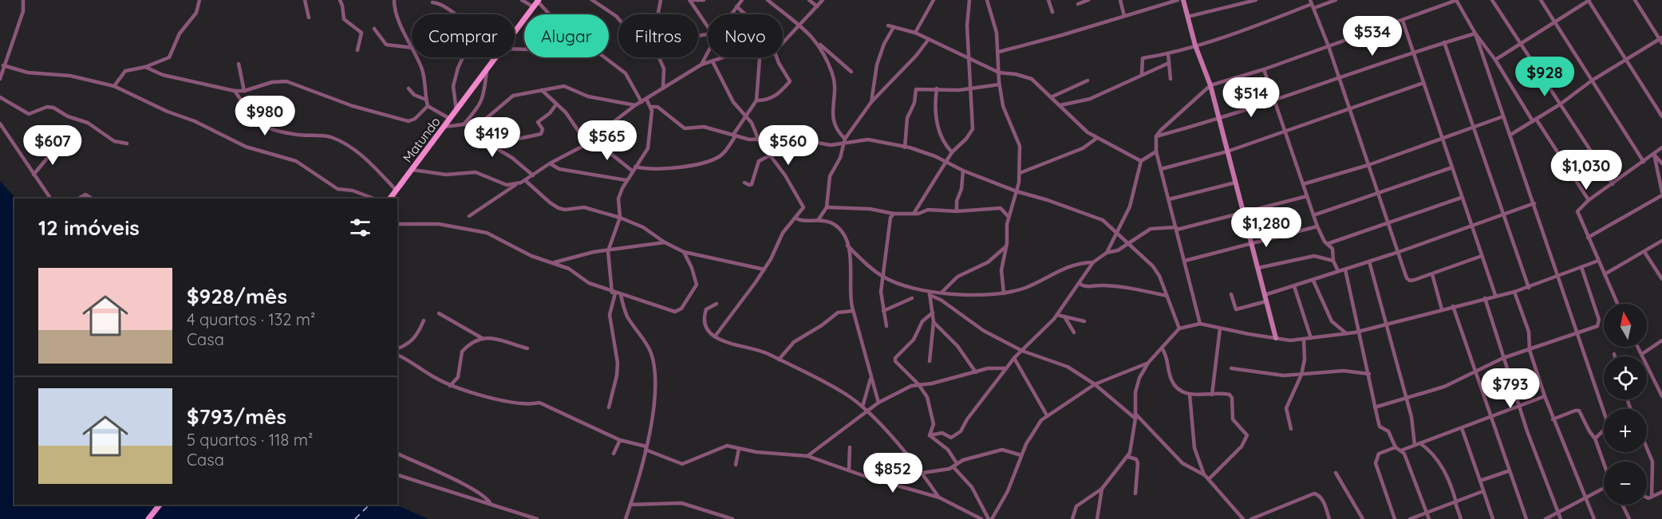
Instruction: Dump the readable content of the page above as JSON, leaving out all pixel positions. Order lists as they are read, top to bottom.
{
  "streets": {
    "main road": ["Matundo"]
  },
  "north": "top",
  "page": {
    "chip": [
      "Comprar",
      "Alugar",
      "Filtros",
      "Novo"
    ],
    "price": [
      "$534",
      "$928",
      "$514",
      "$980",
      "$419",
      "$565",
      "$607",
      "$560",
      "$1,030",
      "$1,280",
      "$793",
      "$852"
    ],
    "heading": "12 imóveis",
    "list": [
      {
        "name": "$928/mês",
        "note": "4 quartos · 132 m² · Casa"
      },
      {
        "name": "$793/mês",
        "note": "5 quartos · 118 m² · Casa"
      }
    ],
    "map_buttons": ["+", "−"]
  }
}
